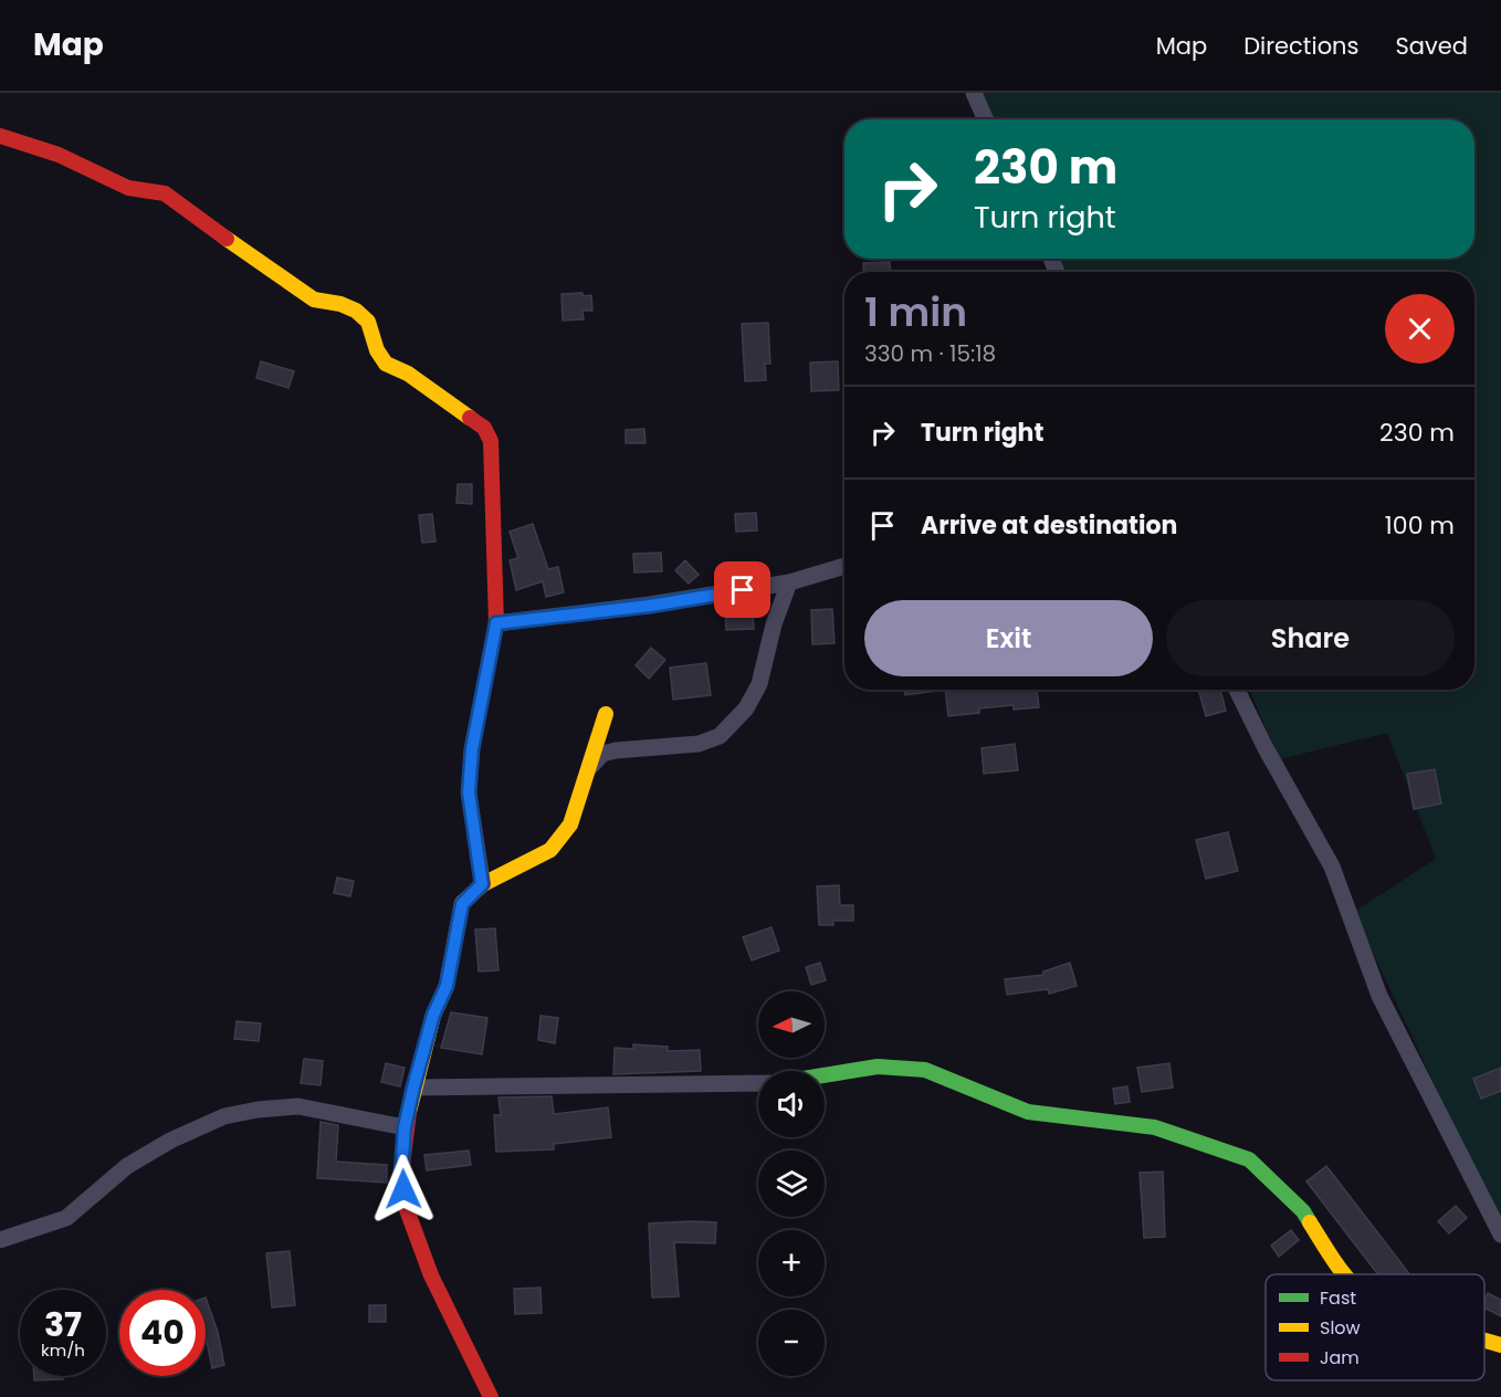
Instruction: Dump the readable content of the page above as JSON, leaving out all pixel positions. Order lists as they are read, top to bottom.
{
  "legend": ["Fast", "Slow", "Jam"],
  "north": "left",
  "page": {
    "header": "Map",
    "nav": ["Map", "Directions", "Saved"],
    "turn": ["230 m", "Turn right"],
    "heading": ["1 min", "330 m · 15:18"],
    "list": [
      {
        "name": "Turn right",
        "value": "230 m"
      },
      {
        "name": "Arrive at destination",
        "value": "100 m"
      }
    ],
    "buttons": ["Exit", "Share"],
    "map_buttons": ["+", "−"],
    "speed": "37 km/h",
    "limit": "40"
  }
}
